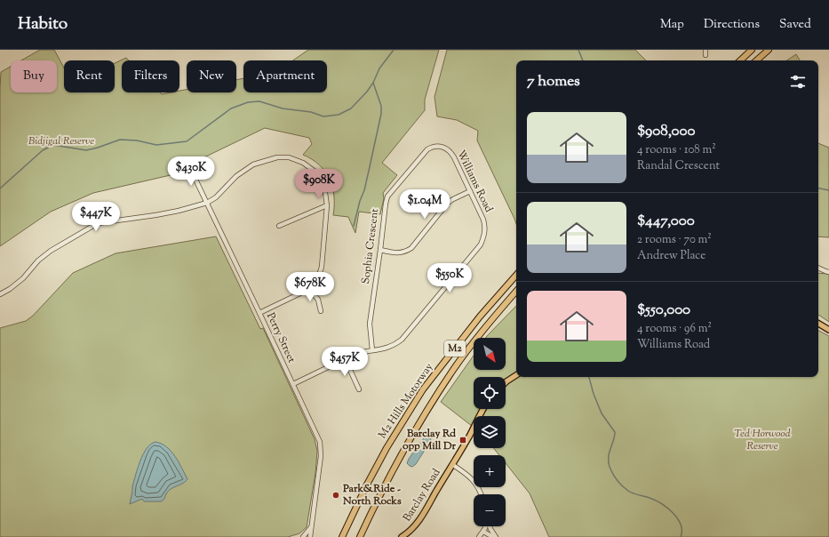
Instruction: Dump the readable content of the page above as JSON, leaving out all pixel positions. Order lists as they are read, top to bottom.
{
  "streets": {
    "highway": ["M2", "M2 Hills Motorway"],
    "main road": ["Barclay Road"],
    "street": ["Williams Road", "Sophia Crescent", "Perry Street"]
  },
  "crossings": [
    ["Williams Road", "Sophia Crescent"],
    ["Williams Road", "Perry Street"]
  ],
  "parks": ["Bidjigal Reserve", "Ted Horwood Reserve"],
  "places": {
    "transit": ["Barclay Rd opp Mill Dr"],
    "other": ["Park&Ride - North Rocks"]
  },
  "north": "bottom right",
  "page": {
    "header": "Habito",
    "nav": ["Map", "Directions", "Saved"],
    "chip": [
      "Buy",
      "Rent",
      "Filters",
      "New",
      "Apartment"
    ],
    "heading": "7 homes",
    "list": [
      {
        "name": "$908,000",
        "note": "4 rooms · 108 m² · Randal Crescent"
      },
      {
        "name": "$447,000",
        "note": "2 rooms · 70 m² · Andrew Place"
      },
      {
        "name": "$550,000",
        "note": "4 rooms · 96 m² · Williams Road"
      }
    ],
    "price": [
      "$430K",
      "$908K",
      "$1.04M",
      "$447K",
      "$550K",
      "$678K",
      "$457K"
    ],
    "map_buttons": ["+", "−"]
  }
}
